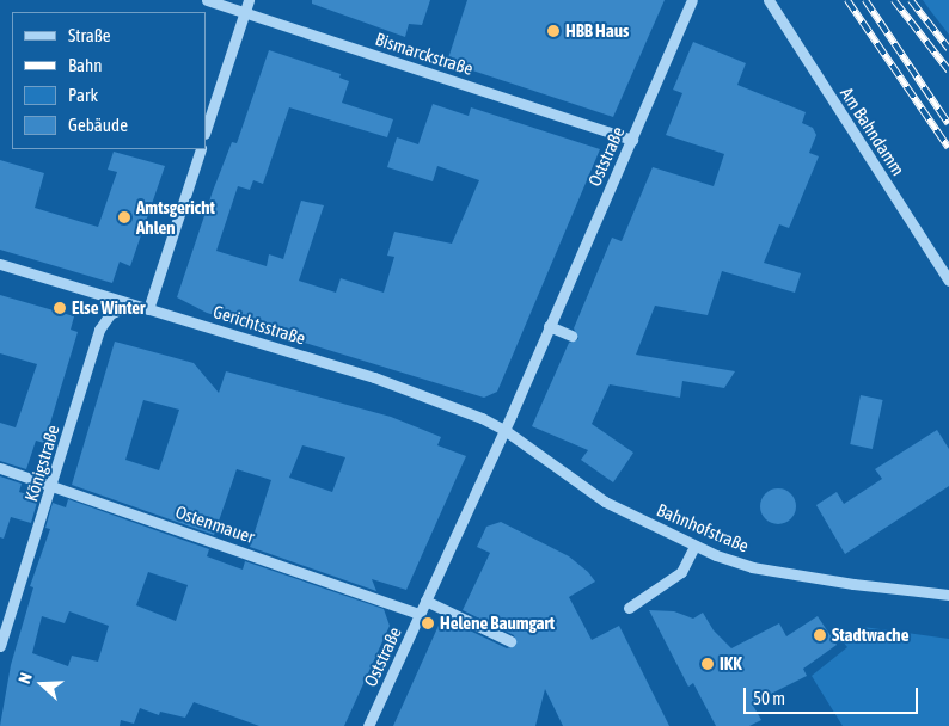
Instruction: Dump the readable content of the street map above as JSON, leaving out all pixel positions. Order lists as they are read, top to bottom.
{
  "streets": {
    "street": [
      "Bismarckstraße",
      "Am Bahndamm",
      "Oststraße",
      "Gerichtsstraße",
      "Königstraße",
      "Ostenmauer",
      "Bahnhofstraße"
    ]
  },
  "crossings": [
    ["Bismarckstraße", "Oststraße"],
    ["Oststraße", "Gerichtsstraße"],
    ["Oststraße", "Ostenmauer"],
    ["Oststraße", "Bahnhofstraße"],
    ["Gerichtsstraße", "Königstraße"],
    ["Gerichtsstraße", "Bahnhofstraße"],
    ["Königstraße", "Ostenmauer"]
  ],
  "places": [
    "HBB Haus",
    "Amtsgericht Ahlen",
    "Else Winter",
    "Helene Baumgart",
    "Stadtwache",
    "IKK"
  ],
  "legend": [
    "Straße",
    "Bahn",
    "Park",
    "Gebäude"
  ],
  "scale_bar": "50 m",
  "north": "left"
}
